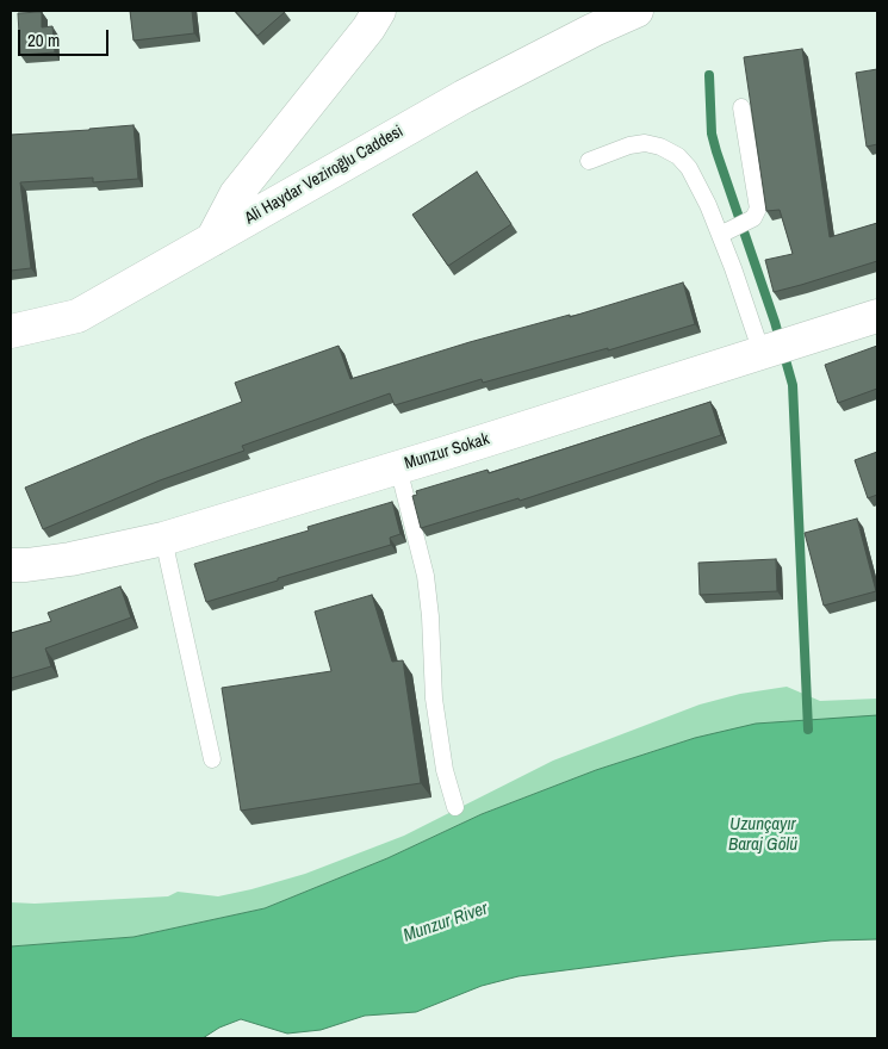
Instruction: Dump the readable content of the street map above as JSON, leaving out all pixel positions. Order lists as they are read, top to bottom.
{
  "streets": {
    "street": ["Ali Haydar Veziroğlu Caddesi", "Munzur Sokak"]
  },
  "water": ["Uzunçayır Baraj Gölü", "Munzur River"],
  "scale_bar": "20 m"
}
